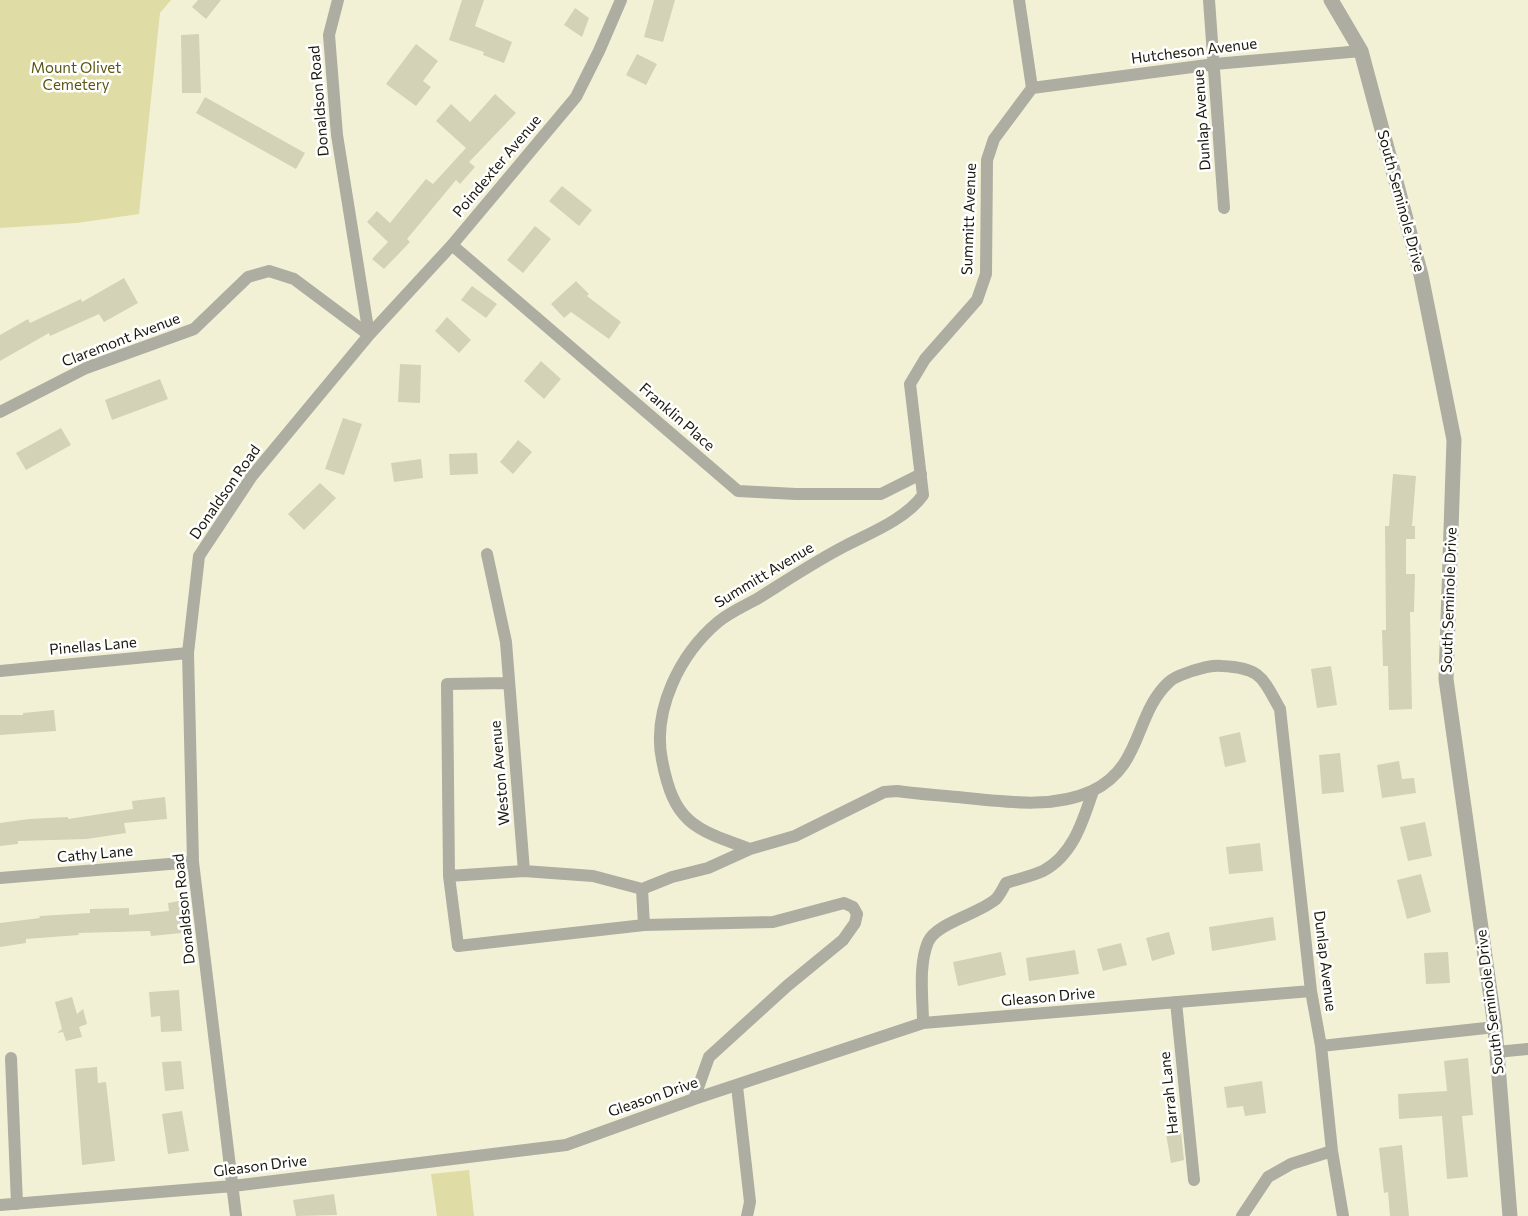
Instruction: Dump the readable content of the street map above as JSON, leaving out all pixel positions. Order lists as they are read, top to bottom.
{
  "streets": {
    "street": [
      "Hutcheson Avenue",
      "Donaldson Road",
      "Dunlap Avenue",
      "Poindexter Avenue",
      "South Seminole Drive",
      "Summitt Avenue",
      "Claremont Avenue",
      "Franklin Place",
      "Pinellas Lane",
      "Weston Avenue",
      "Cathy Lane",
      "Gleason Drive",
      "Harrah Lane"
    ]
  },
  "crossings": [
    ["Hutcheson Avenue", "Dunlap Avenue"],
    ["Hutcheson Avenue", "South Seminole Drive"],
    ["Hutcheson Avenue", "Summitt Avenue"],
    ["Donaldson Road", "Poindexter Avenue"],
    ["Donaldson Road", "Claremont Avenue"],
    ["Donaldson Road", "Pinellas Lane"],
    ["Donaldson Road", "Cathy Lane"],
    ["Donaldson Road", "Gleason Drive"],
    ["Dunlap Avenue", "Gleason Drive"],
    ["Poindexter Avenue", "Claremont Avenue"],
    ["Poindexter Avenue", "Franklin Place"],
    ["Summitt Avenue", "Franklin Place"],
    ["Gleason Drive", "Harrah Lane"]
  ],
  "parks": ["Mount Olivet Cemetery"]
}
